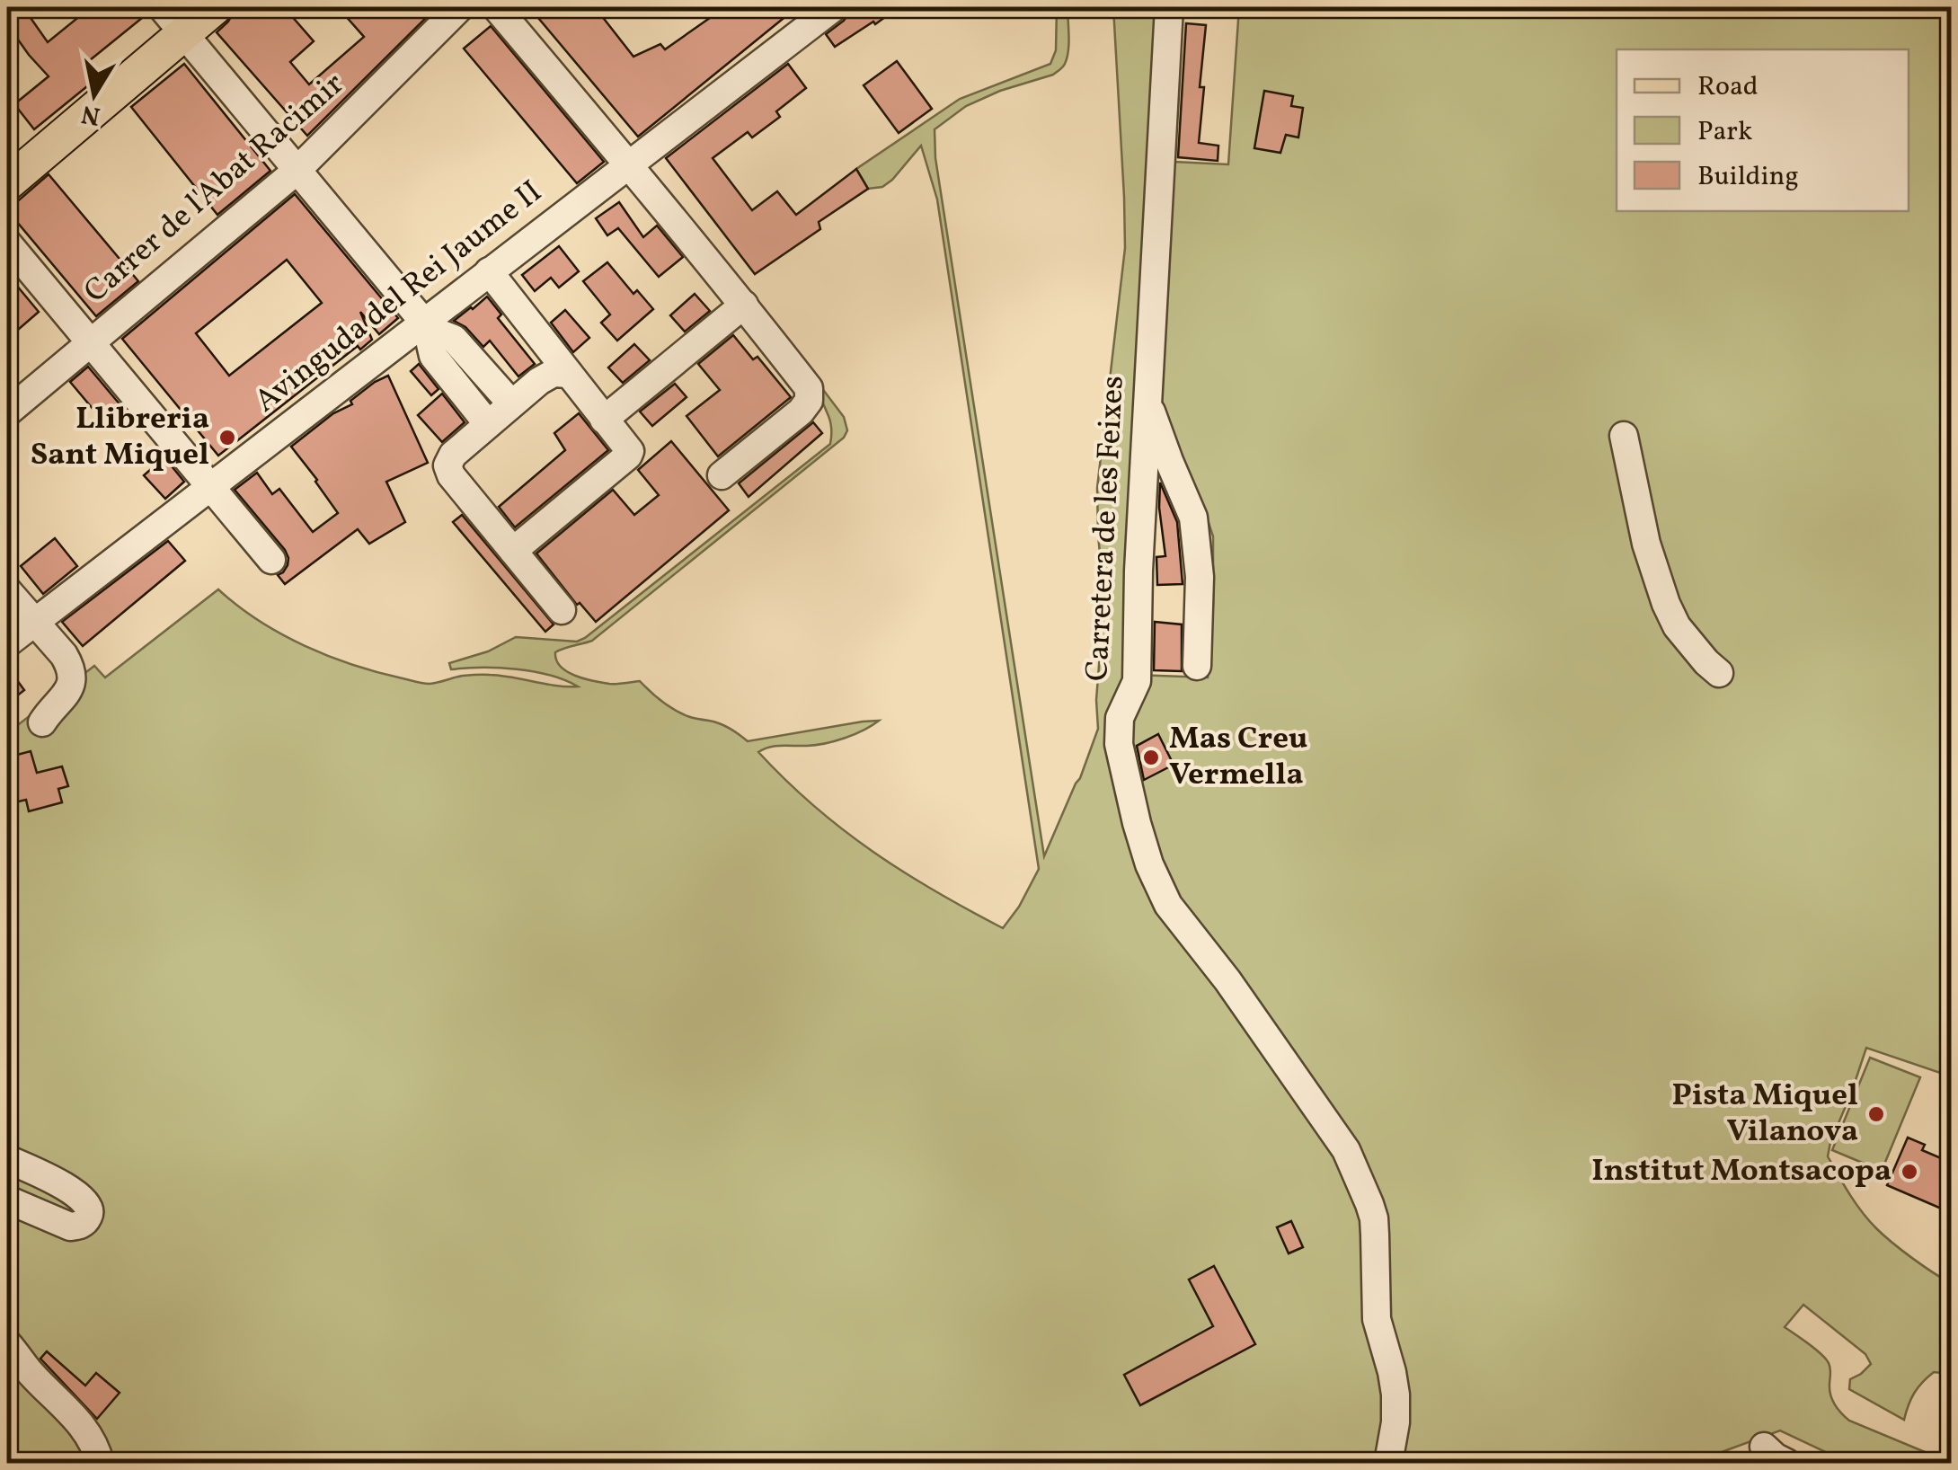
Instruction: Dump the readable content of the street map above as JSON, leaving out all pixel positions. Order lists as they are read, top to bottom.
{
  "streets": {
    "street": ["Carrer de l'Abat Racimir", "Avinguda del Rei Jaume II", "Carretera de les Feixes"]
  },
  "places": [
    "Llibreria Sant Miquel",
    "Mas Creu Vermella",
    "Pista Miquel Vilanova",
    "Institut Montsacopa"
  ],
  "legend": ["Road", "Park", "Building"],
  "north": "bottom"
}
